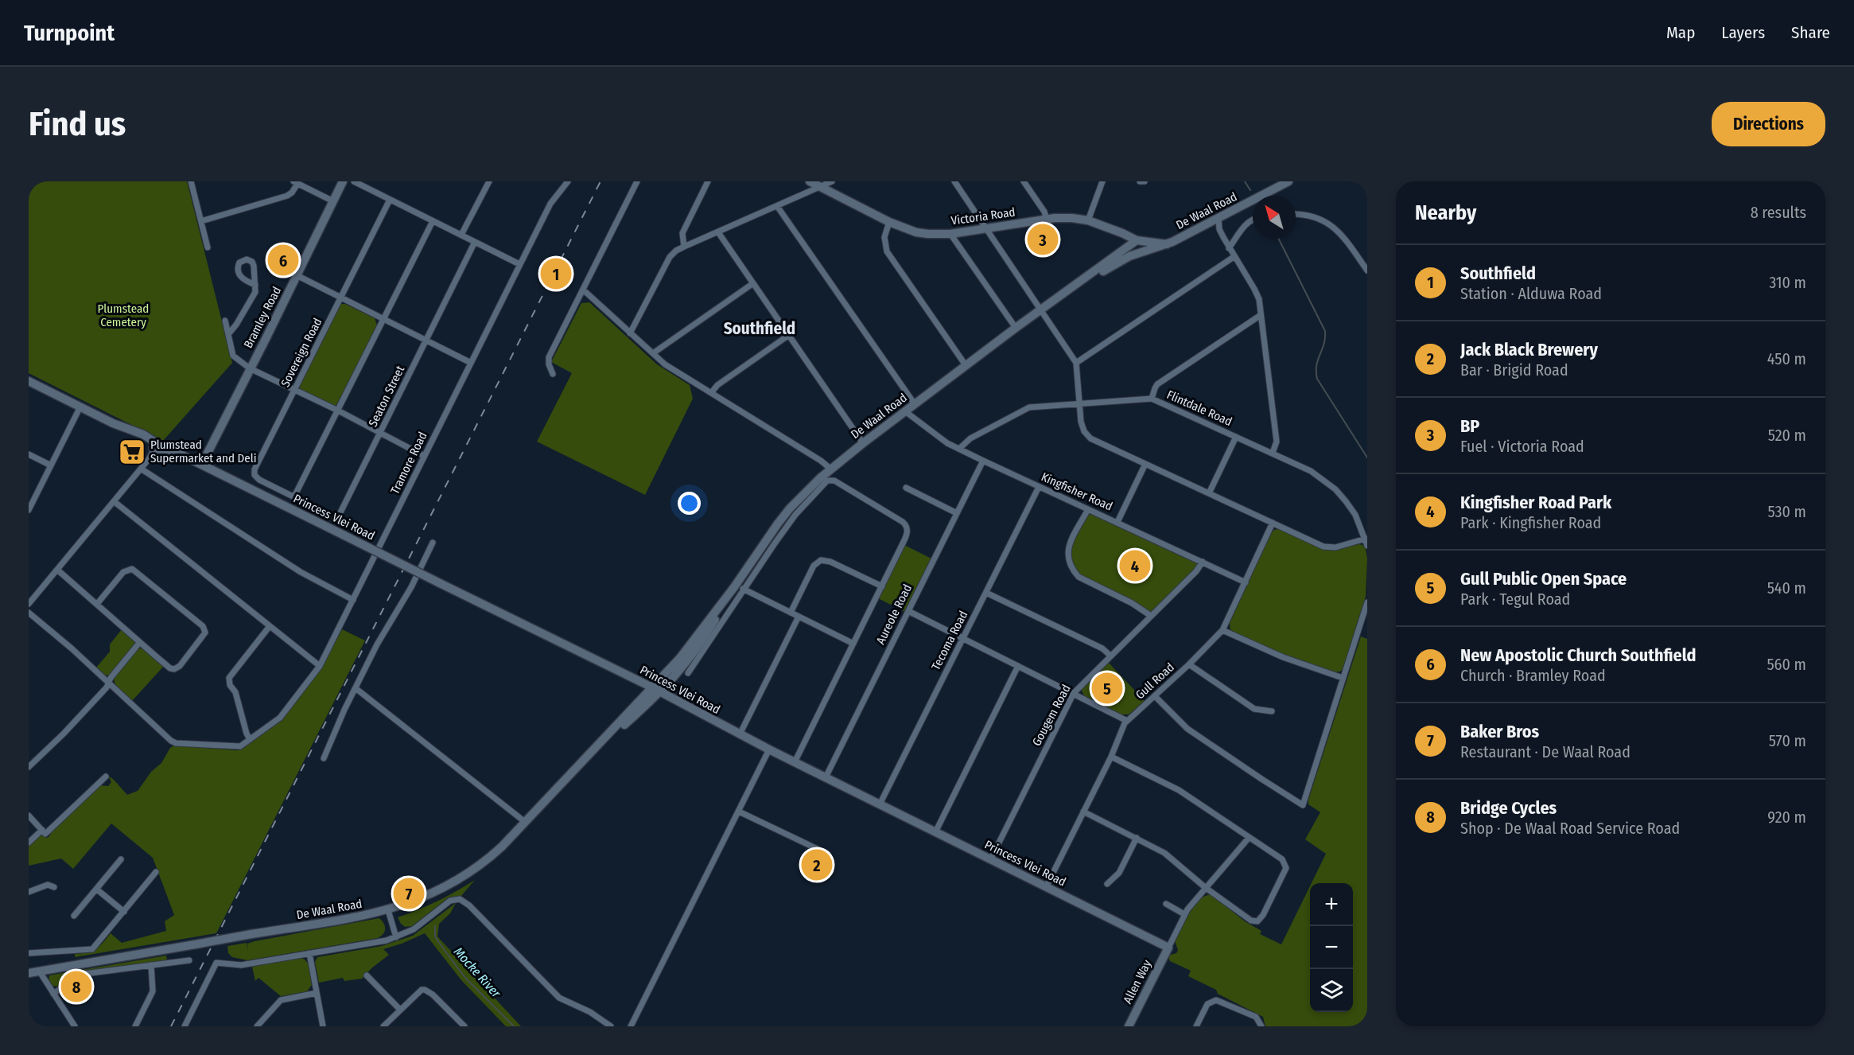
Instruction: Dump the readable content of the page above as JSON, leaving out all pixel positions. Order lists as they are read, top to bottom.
{
  "streets": {
    "street": [
      "De Waal Road",
      "Victoria Road",
      "Bramley Road",
      "Sovereign Road",
      "Seaton Street",
      "Flintdale Road",
      "Tramore Road",
      "Kingfisher Road",
      "Princess Vlei Road",
      "Aureole Road",
      "Tecoma Road",
      "Gull Road",
      "Gougem Road",
      "Allen Way"
    ]
  },
  "crossings": [
    ["De Waal Road", "Victoria Road"],
    ["De Waal Road", "Kingfisher Road"],
    ["De Waal Road", "Princess Vlei Road"],
    ["Bramley Road", "Princess Vlei Road"],
    ["Sovereign Road", "Seaton Street"],
    ["Flintdale Road", "Kingfisher Road"],
    ["Kingfisher Road", "Aureole Road"],
    ["Kingfisher Road", "Tecoma Road"],
    ["Kingfisher Road", "Gull Road"],
    ["Kingfisher Road", "Gougem Road"],
    ["Princess Vlei Road", "Aureole Road"],
    ["Princess Vlei Road", "Tecoma Road"],
    ["Princess Vlei Road", "Gull Road"],
    ["Princess Vlei Road", "Gougem Road"],
    ["Princess Vlei Road", "Allen Way"]
  ],
  "districts": ["Southfield"],
  "water": ["Mocke River"],
  "parks": ["Plumstead Cemetery"],
  "places": {
    "supermarket": ["Plumstead Supermarket and Deli"]
  },
  "north": "top left",
  "page": {
    "header": "Turnpoint",
    "nav": ["Map", "Layers", "Share"],
    "buttons": "Directions",
    "title": "Find us",
    "heading": ["Nearby", "8 results"],
    "pins": [
      "3",
      "6",
      "1",
      "4",
      "5",
      "2",
      "7",
      "8"
    ],
    "list": [
      {
        "mark": "1",
        "name": "Southfield",
        "note": "Station · Alduwa Road",
        "value": "310 m"
      },
      {
        "mark": "2",
        "name": "Jack Black Brewery",
        "note": "Bar · Brigid Road",
        "value": "450 m"
      },
      {
        "mark": "3",
        "name": "BP",
        "note": "Fuel · Victoria Road",
        "value": "520 m"
      },
      {
        "mark": "4",
        "name": "Kingfisher Road Park",
        "note": "Park · Kingfisher Road",
        "value": "530 m"
      },
      {
        "mark": "5",
        "name": "Gull Public Open Space",
        "note": "Park · Tegul Road",
        "value": "540 m"
      },
      {
        "mark": "6",
        "name": "New Apostolic Church Southfield",
        "note": "Church · Bramley Road",
        "value": "560 m"
      },
      {
        "mark": "7",
        "name": "Baker Bros",
        "note": "Restaurant · De Waal Road",
        "value": "570 m"
      },
      {
        "mark": "8",
        "name": "Bridge Cycles",
        "note": "Shop · De Waal Road Service Road",
        "value": "920 m"
      }
    ],
    "map_buttons": ["+", "−"]
  }
}
